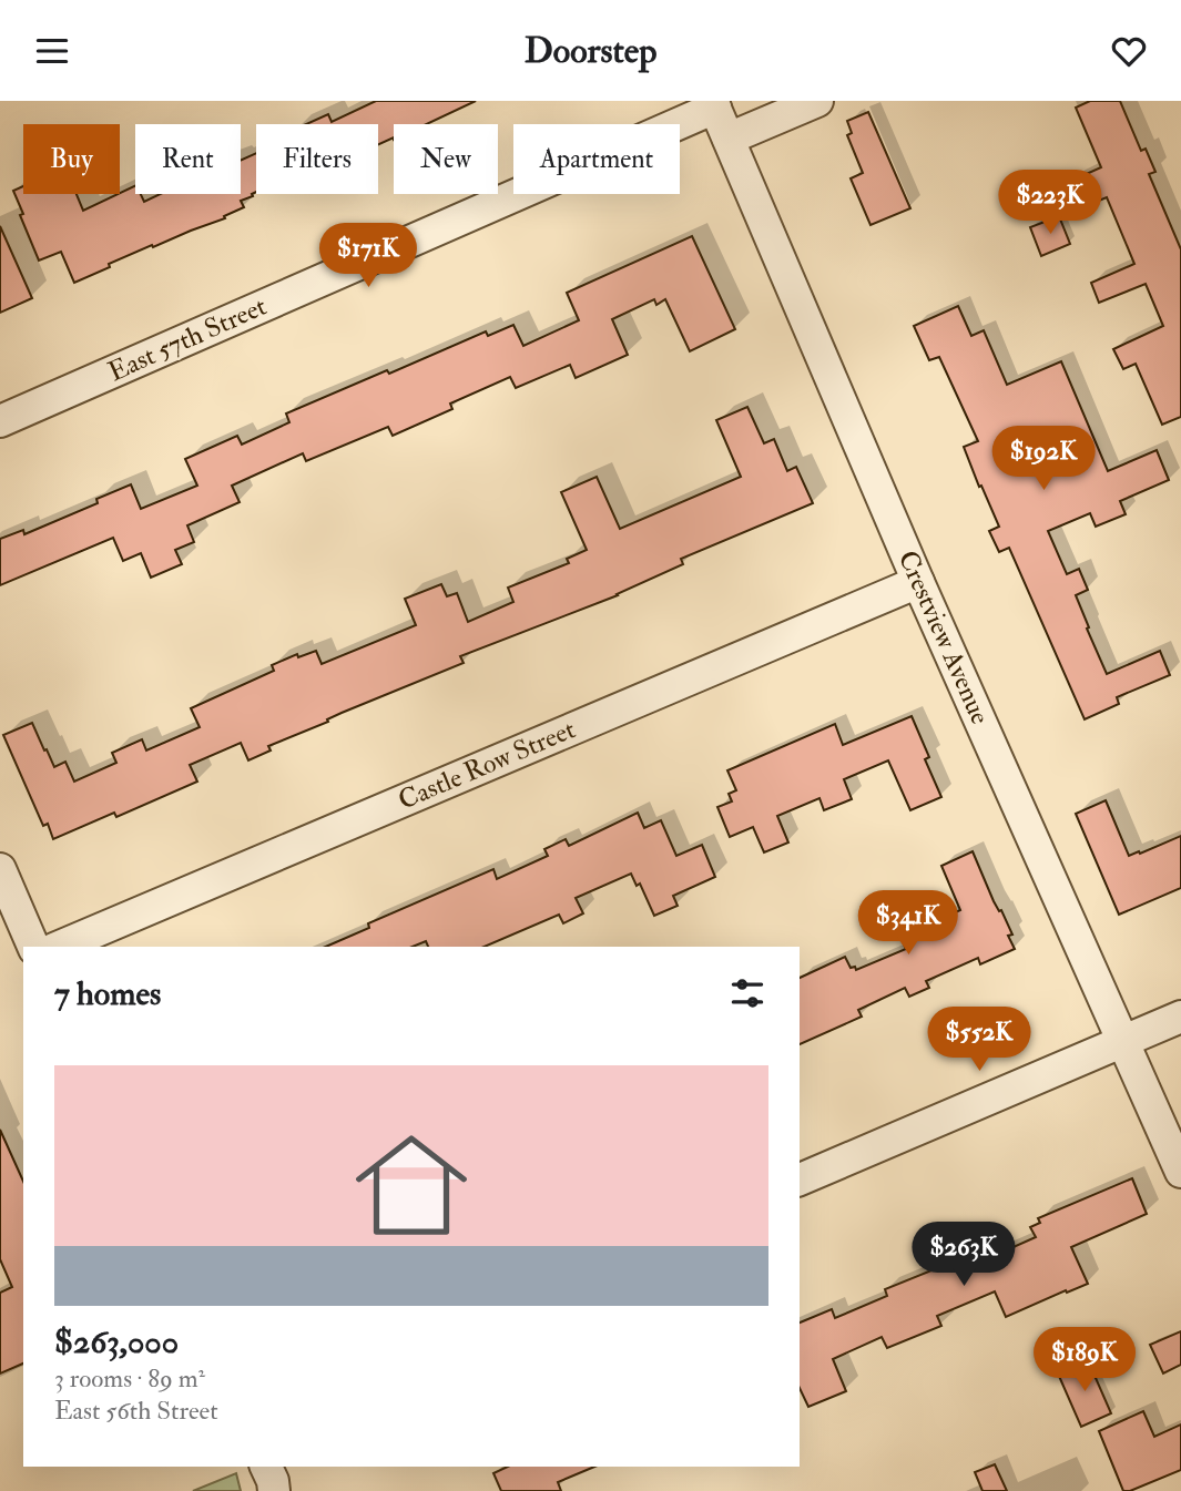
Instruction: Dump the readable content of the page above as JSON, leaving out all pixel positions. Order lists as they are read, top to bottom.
{
  "streets": {
    "street": ["East 57th Street", "Crestview Avenue", "Castle Row Street"]
  },
  "crossings": [
    ["East 57th Street", "Crestview Avenue"],
    ["Crestview Avenue", "Castle Row Street"]
  ],
  "page": {
    "header": "Doorstep",
    "chip": [
      "Buy",
      "Rent",
      "Filters",
      "New",
      "Apartment"
    ],
    "price": [
      "$223K",
      "$171K",
      "$192K",
      "$341K",
      "$552K",
      "$263K",
      "$189K"
    ],
    "heading": "7 homes",
    "list": [
      {
        "name": "$263,000",
        "note": "3 rooms · 89 m² · East 56th Street"
      }
    ]
  }
}
